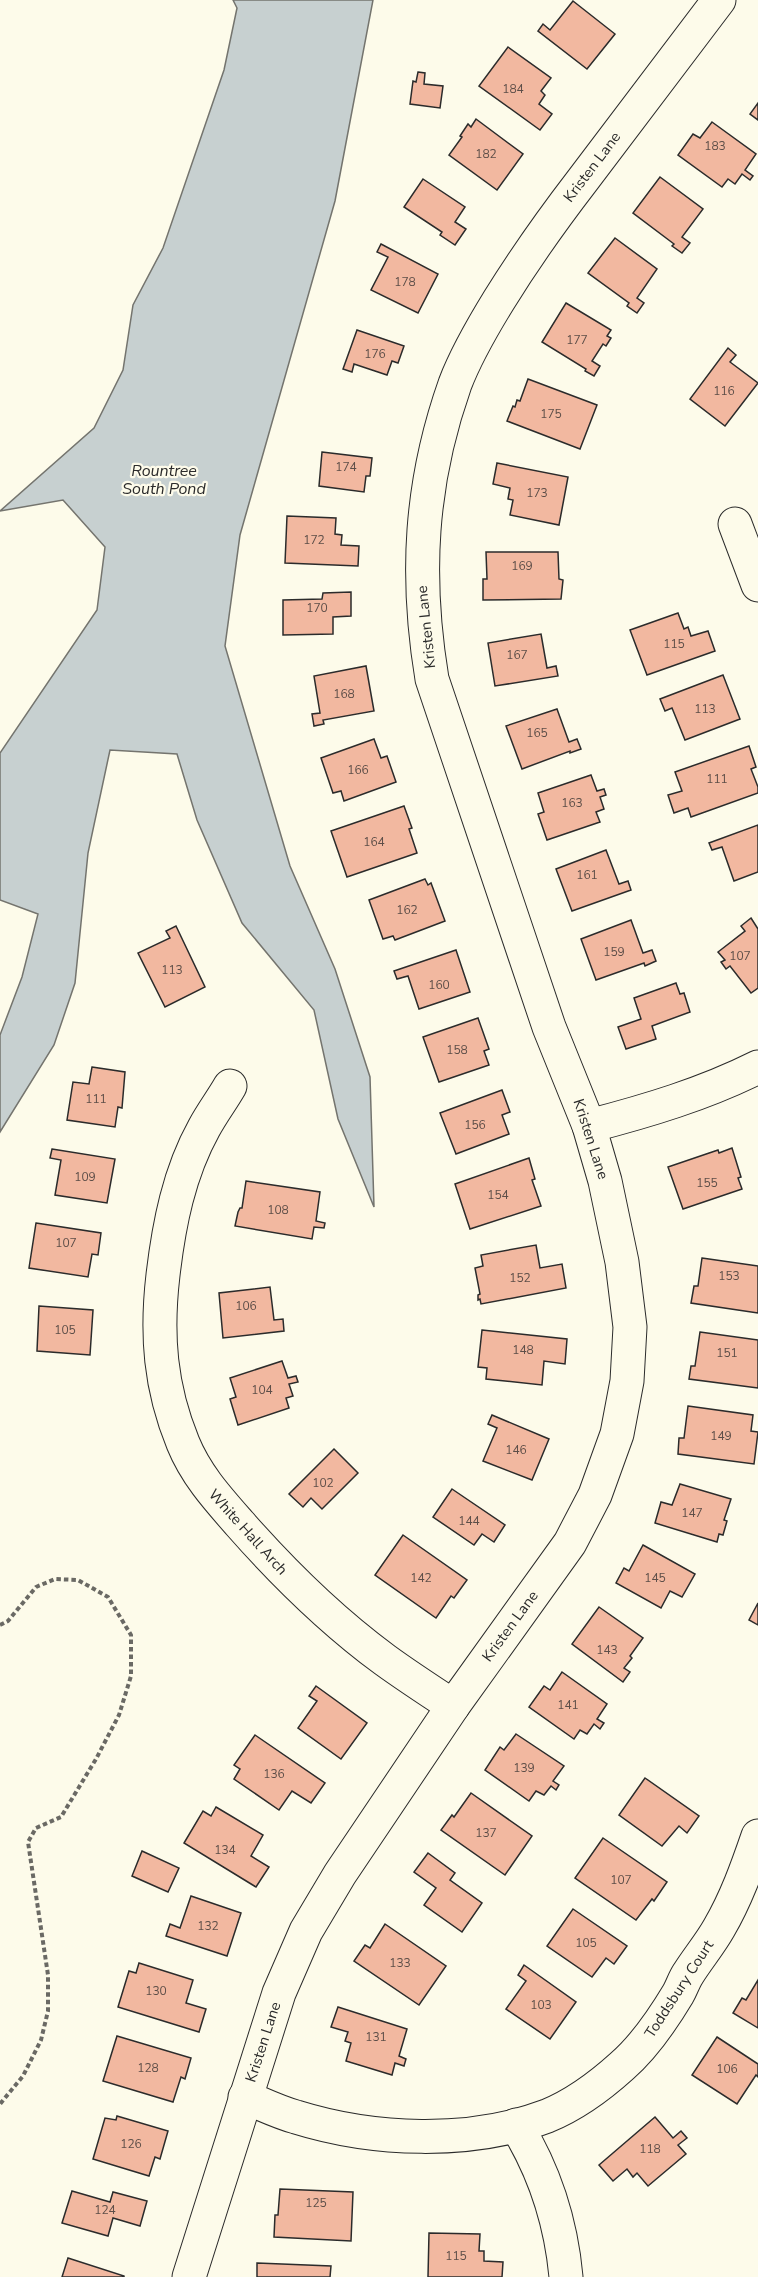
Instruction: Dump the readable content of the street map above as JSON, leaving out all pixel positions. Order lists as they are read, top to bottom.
{
  "streets": {
    "street": ["Kristen Lane", "White Hall Arch", "Toddsbury Court"]
  },
  "crossings": [
    ["Kristen Lane", "White Hall Arch"],
    ["Kristen Lane", "Toddsbury Court"]
  ],
  "water": ["Rountree South Pond"],
  "house_numbers": [
    "184",
    "183",
    "182",
    "178",
    "177",
    "176",
    "116",
    "175",
    "174",
    "173",
    "172",
    "169",
    "170",
    "115",
    "167",
    "168",
    "113",
    "165",
    "166",
    "111",
    "163",
    "164",
    "161",
    "162",
    "159",
    "107",
    "113",
    "160",
    "158",
    "111",
    "156",
    "109",
    "155",
    "154",
    "108",
    "107",
    "153",
    "152",
    "106",
    "105",
    "148",
    "151",
    "104",
    "149",
    "146",
    "102",
    "147",
    "144",
    "142",
    "145",
    "143",
    "141",
    "139",
    "136",
    "137",
    "134",
    "107",
    "132",
    "105",
    "133",
    "130",
    "103",
    "131",
    "128",
    "106",
    "126",
    "118",
    "125",
    "124",
    "115"
  ]
}
